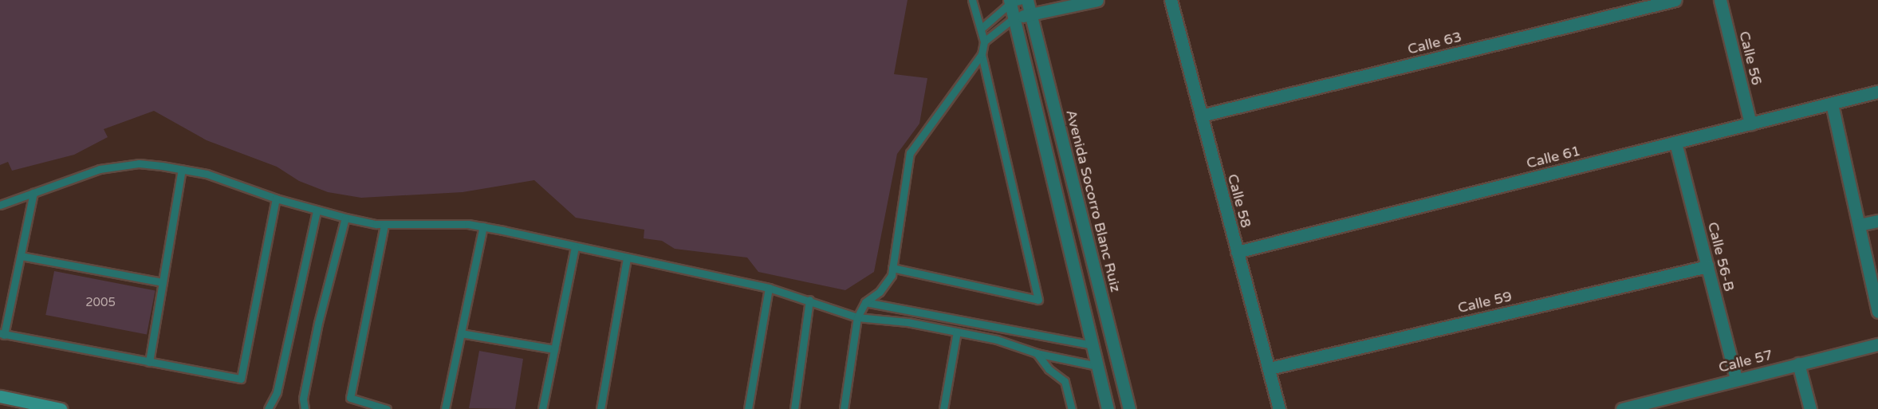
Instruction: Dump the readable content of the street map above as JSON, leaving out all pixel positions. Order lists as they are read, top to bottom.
{
  "streets": {
    "street": [
      "Calle 63",
      "Calle 56",
      "Calle 61",
      "Avenida Socorro Blanc Ruiz",
      "Calle 58",
      "Calle 56-B",
      "Calle 59",
      "Calle 57"
    ]
  },
  "crossings": [
    ["Calle 63", "Calle 58"],
    ["Calle 56", "Calle 61"],
    ["Calle 61", "Calle 58"],
    ["Calle 61", "Calle 56-B"],
    ["Calle 58", "Calle 59"],
    ["Calle 56-B", "Calle 59"],
    ["Calle 56-B", "Calle 57"]
  ],
  "house_numbers": ["2005"]
}
